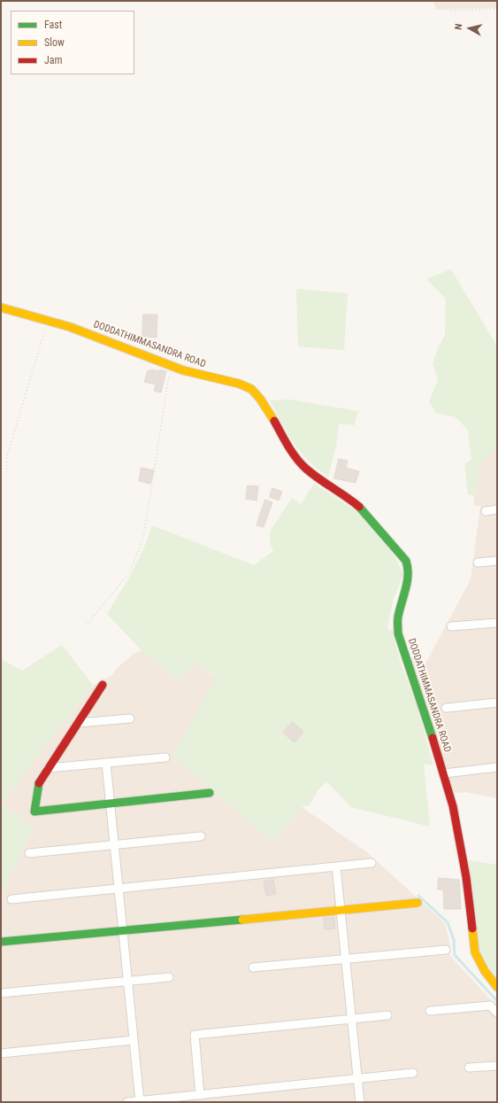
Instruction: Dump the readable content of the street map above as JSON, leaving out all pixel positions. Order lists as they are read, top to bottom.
{
  "streets": {
    "street": ["DODDATHIMMASANDRA ROAD"]
  },
  "legend": ["Fast", "Slow", "Jam"],
  "north": "left"
}
